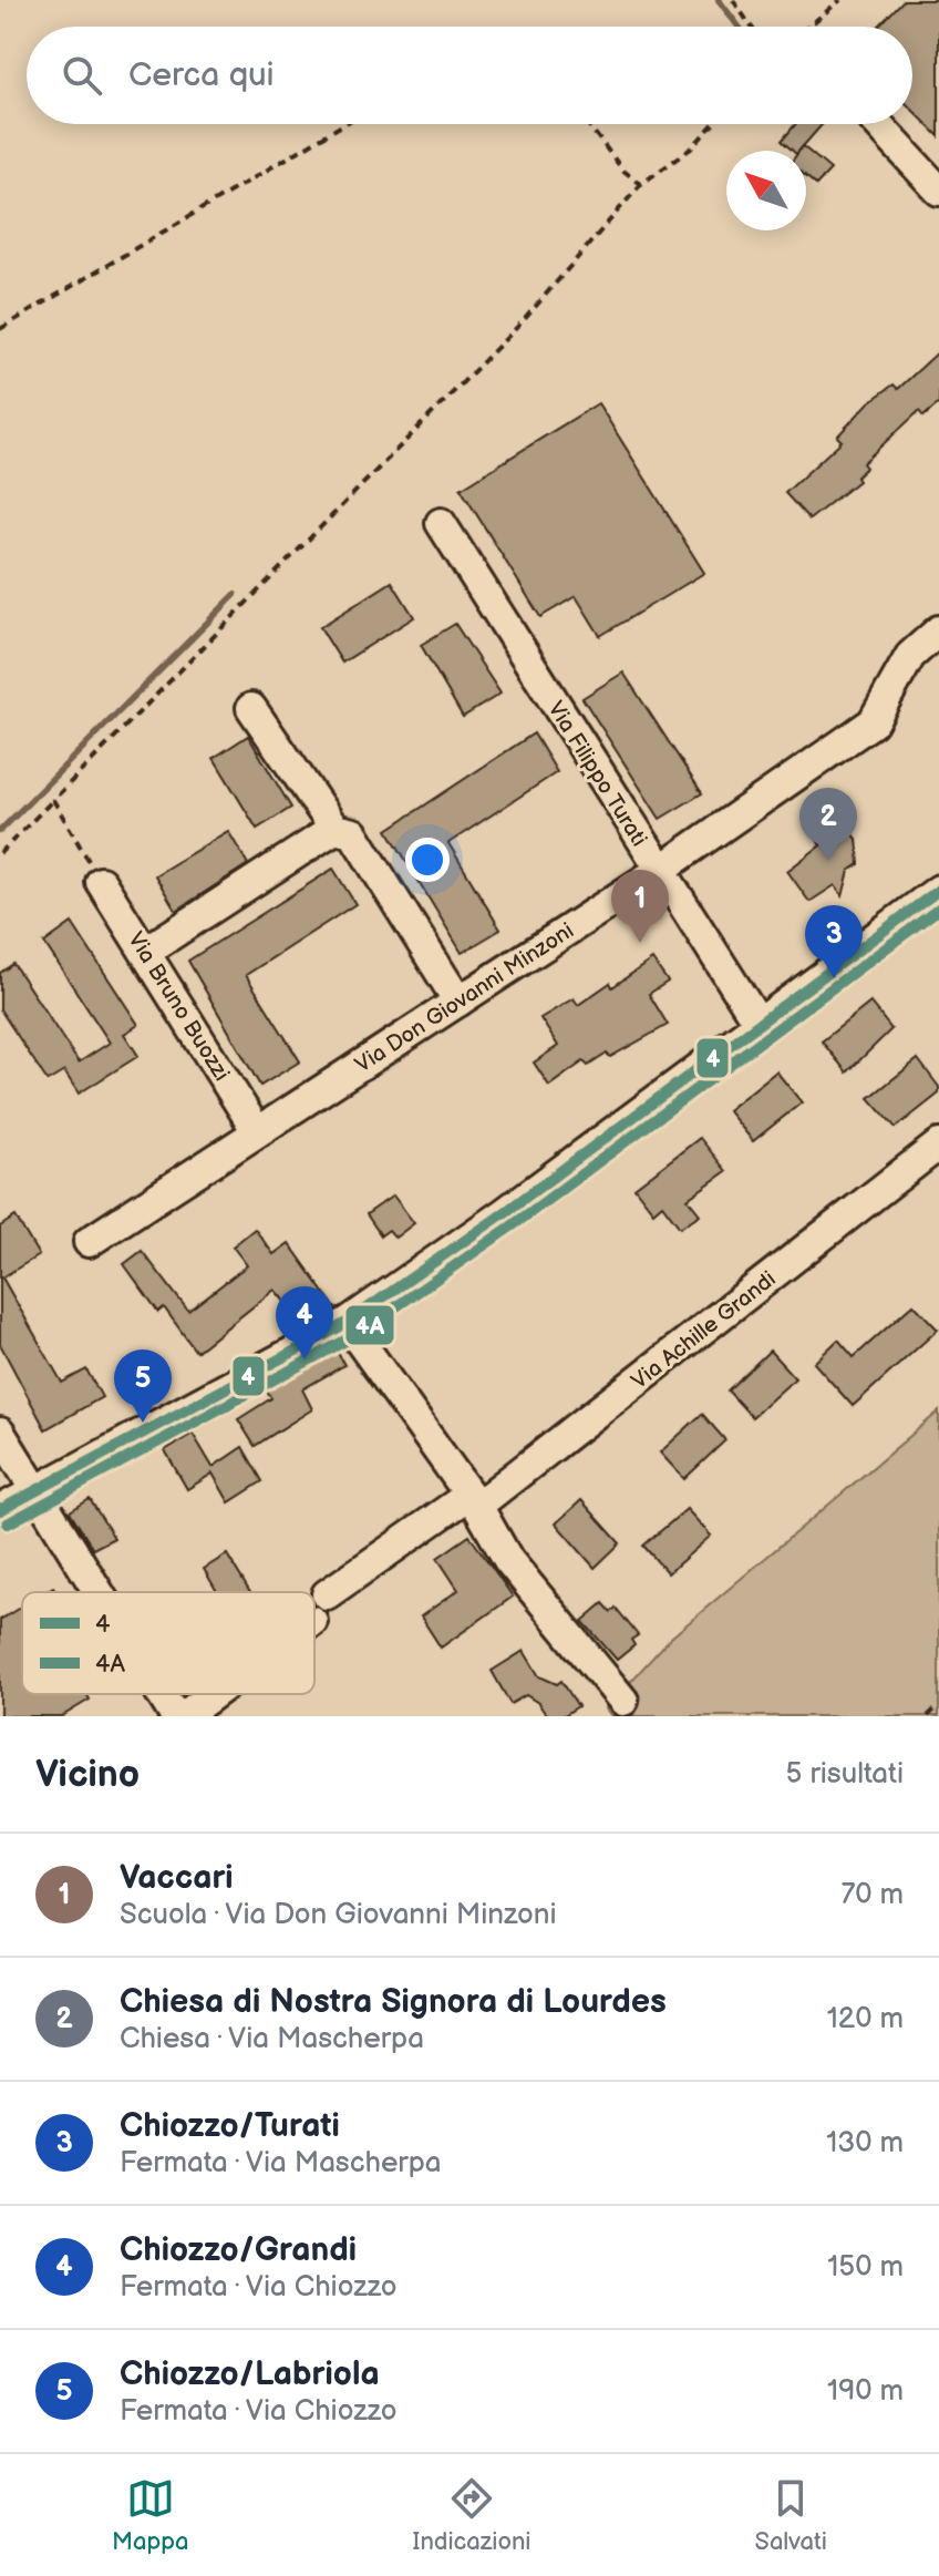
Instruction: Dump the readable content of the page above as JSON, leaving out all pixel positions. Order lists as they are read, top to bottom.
{
  "streets": {
    "street": [
      "Via Filippo Turati",
      "Via Don Giovanni Minzoni",
      "Via Bruno Buozzi",
      "Via Achille Grandi"
    ]
  },
  "crossings": [
    ["Via Filippo Turati", "Via Don Giovanni Minzoni"],
    ["Via Don Giovanni Minzoni", "Via Bruno Buozzi"]
  ],
  "lines": ["transit line 4", "transit line 4A"],
  "legend": ["4", "4A"],
  "north": "top left",
  "page": {
    "search": "Cerca qui",
    "pins": [
      "2",
      "1",
      "3",
      "4",
      "5"
    ],
    "heading": ["Vicino", "5 risultati"],
    "list": [
      {
        "mark": "1",
        "name": "Vaccari",
        "note": "Scuola · Via Don Giovanni Minzoni",
        "value": "70 m"
      },
      {
        "mark": "2",
        "name": "Chiesa di Nostra Signora di Lourdes",
        "note": "Chiesa · Via Mascherpa",
        "value": "120 m"
      },
      {
        "mark": "3",
        "name": "Chiozzo/Turati",
        "note": "Fermata · Via Mascherpa",
        "value": "130 m"
      },
      {
        "mark": "4",
        "name": "Chiozzo/Grandi",
        "note": "Fermata · Via Chiozzo",
        "value": "150 m"
      },
      {
        "mark": "5",
        "name": "Chiozzo/Labriola",
        "note": "Fermata · Via Chiozzo",
        "value": "190 m"
      }
    ],
    "nav": ["Mappa", "Indicazioni", "Salvati"]
  }
}
